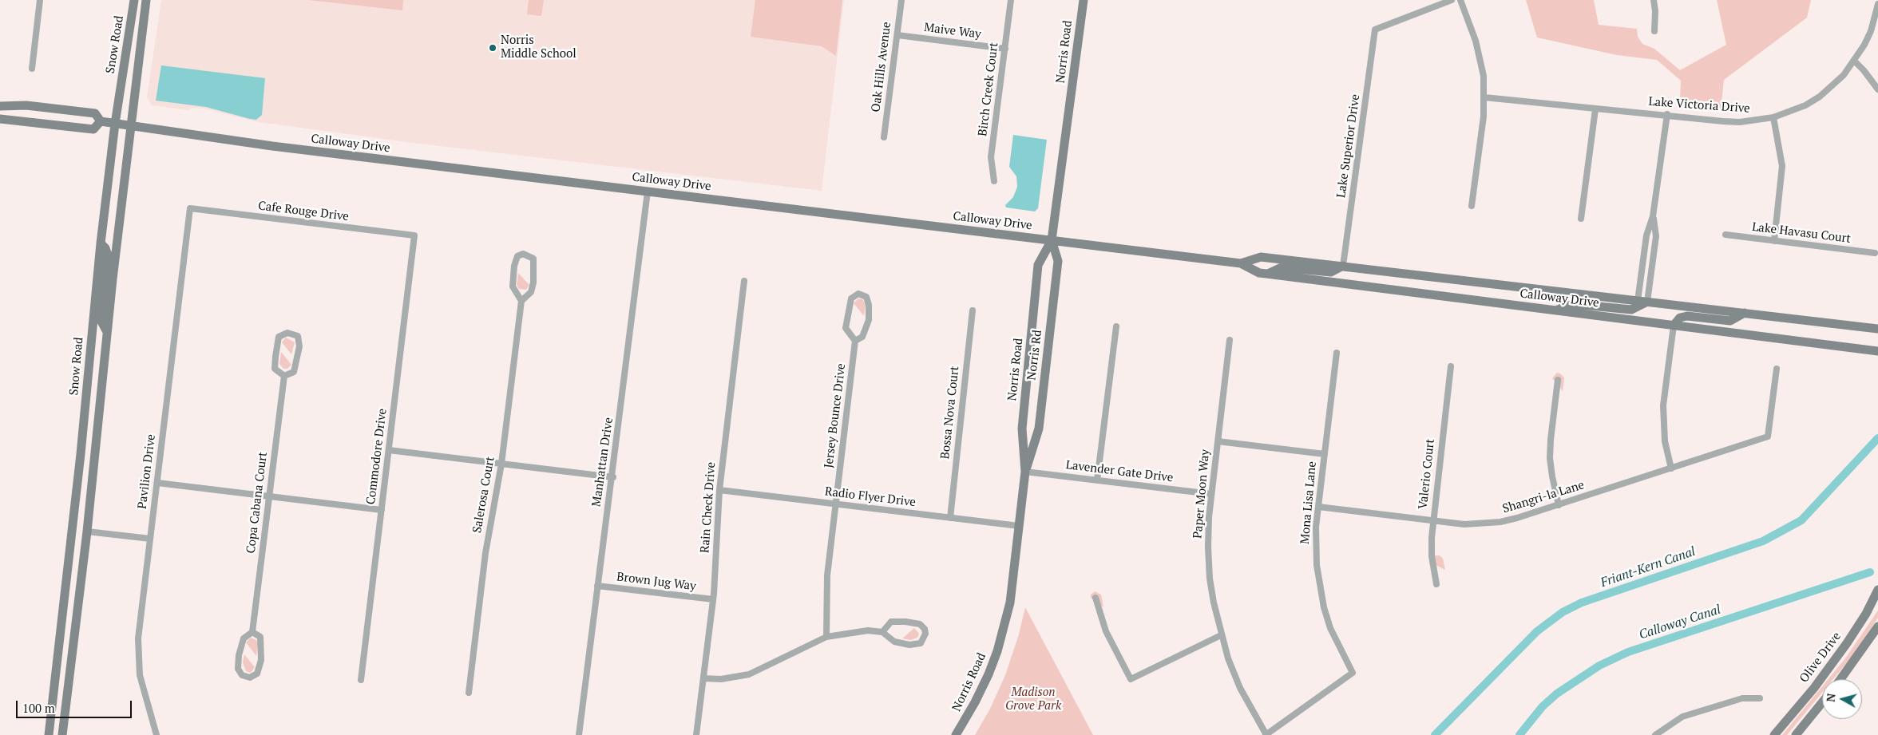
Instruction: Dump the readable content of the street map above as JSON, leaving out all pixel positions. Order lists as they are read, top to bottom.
{
  "streets": {
    "main road": [
      "Snow Road",
      "Norris Road",
      "Calloway Drive",
      "Norris Rd",
      "Olive Drive"
    ],
    "street": [
      "Maive Way",
      "Oak Hills Avenue",
      "Birch Creek Court",
      "Lake Victoria Drive",
      "Lake Superior Drive",
      "Cafe Rouge Drive",
      "Lake Havasu Court",
      "Bossa Nova Court",
      "Jersey Bounce Drive",
      "Commodore Drive",
      "Manhattan Drive",
      "Pavilion Drive",
      "Lavender Gate Drive",
      "Valerio Court",
      "Paper Moon Way",
      "Salerosa Court",
      "Radio Flyer Drive",
      "Shangri-la Lane",
      "Copa Cabana Court",
      "Mona Lisa Lane",
      "Rain Check Drive",
      "Brown Jug Way"
    ]
  },
  "crossings": [
    ["Maive Way", "Oak Hills Avenue"],
    ["Maive Way", "Birch Creek Court"],
    ["Snow Road", "Calloway Drive"],
    ["Norris Road", "Calloway Drive"],
    ["Norris Road", "Norris Rd"],
    ["Norris Road", "Lavender Gate Drive"],
    ["Norris Road", "Radio Flyer Drive"],
    ["Calloway Drive", "Lake Superior Drive"],
    ["Calloway Drive", "Norris Rd"],
    ["Calloway Drive", "Manhattan Drive"],
    ["Cafe Rouge Drive", "Commodore Drive"],
    ["Cafe Rouge Drive", "Pavilion Drive"],
    ["Norris Rd", "Lavender Gate Drive"],
    ["Bossa Nova Court", "Radio Flyer Drive"],
    ["Jersey Bounce Drive", "Radio Flyer Drive"],
    ["Manhattan Drive", "Brown Jug Way"],
    ["Lavender Gate Drive", "Paper Moon Way"],
    ["Valerio Court", "Shangri-la Lane"],
    ["Paper Moon Way", "Mona Lisa Lane"],
    ["Radio Flyer Drive", "Rain Check Drive"],
    ["Shangri-la Lane", "Mona Lisa Lane"],
    ["Rain Check Drive", "Brown Jug Way"]
  ],
  "water": ["Friant-Kern Canal", "Calloway Canal"],
  "parks": ["Madison Grove Park"],
  "places": ["Norris Middle School"],
  "scale_bar": "100 m",
  "north": "left"
}
